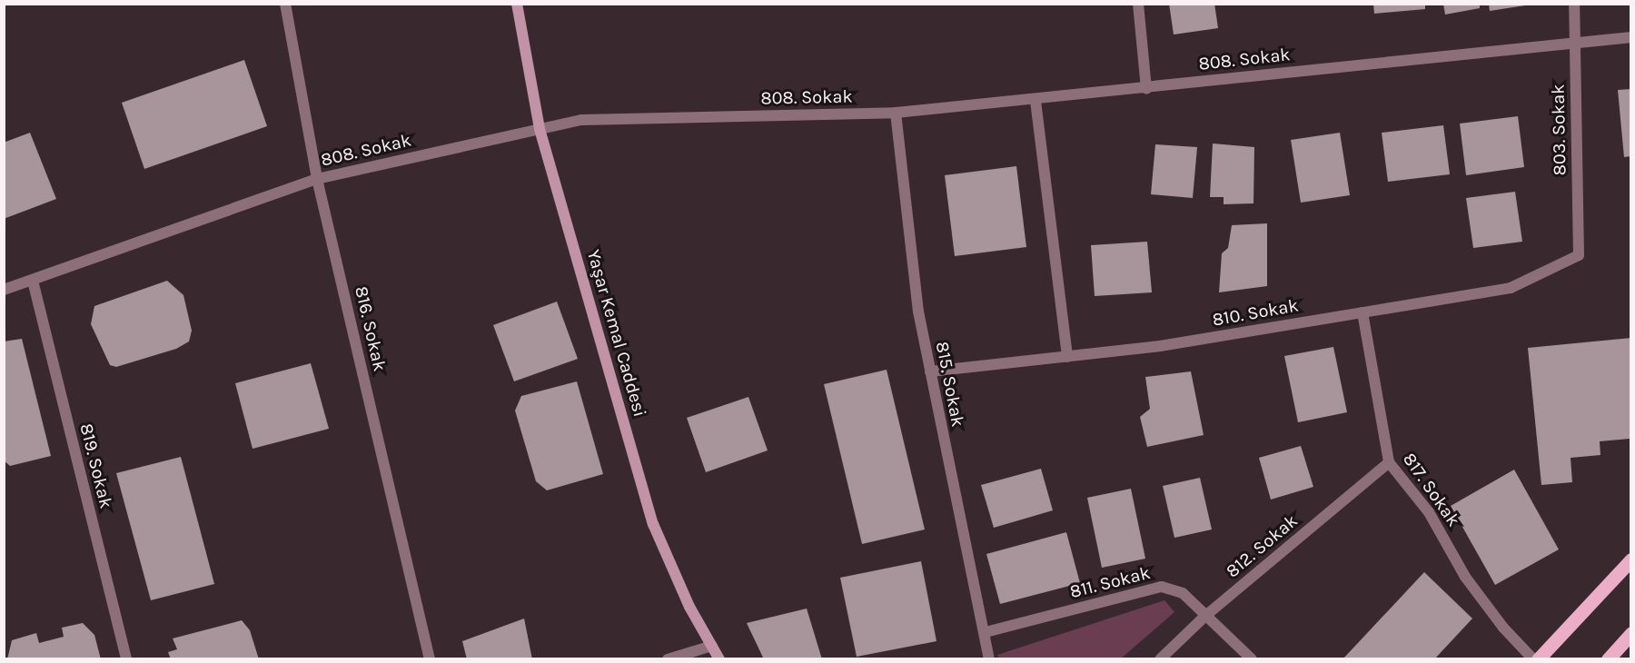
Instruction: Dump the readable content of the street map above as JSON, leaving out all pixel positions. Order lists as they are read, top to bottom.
{
  "streets": {
    "street": [
      "808. Sokak",
      "803. Sokak",
      "810. Sokak",
      "816. Sokak",
      "Yaşar Kemal Caddesi",
      "815. Sokak",
      "819. Sokak",
      "817. Sokak",
      "812. Sokak",
      "811. Sokak"
    ]
  },
  "crossings": [
    ["808. Sokak", "803. Sokak"],
    ["808. Sokak", "816. Sokak"],
    ["808. Sokak", "Yaşar Kemal Caddesi"],
    ["808. Sokak", "815. Sokak"],
    ["808. Sokak", "819. Sokak"],
    ["803. Sokak", "810. Sokak"],
    ["810. Sokak", "815. Sokak"],
    ["810. Sokak", "817. Sokak"],
    ["815. Sokak", "811. Sokak"],
    ["817. Sokak", "812. Sokak"],
    ["812. Sokak", "811. Sokak"]
  ]
}
